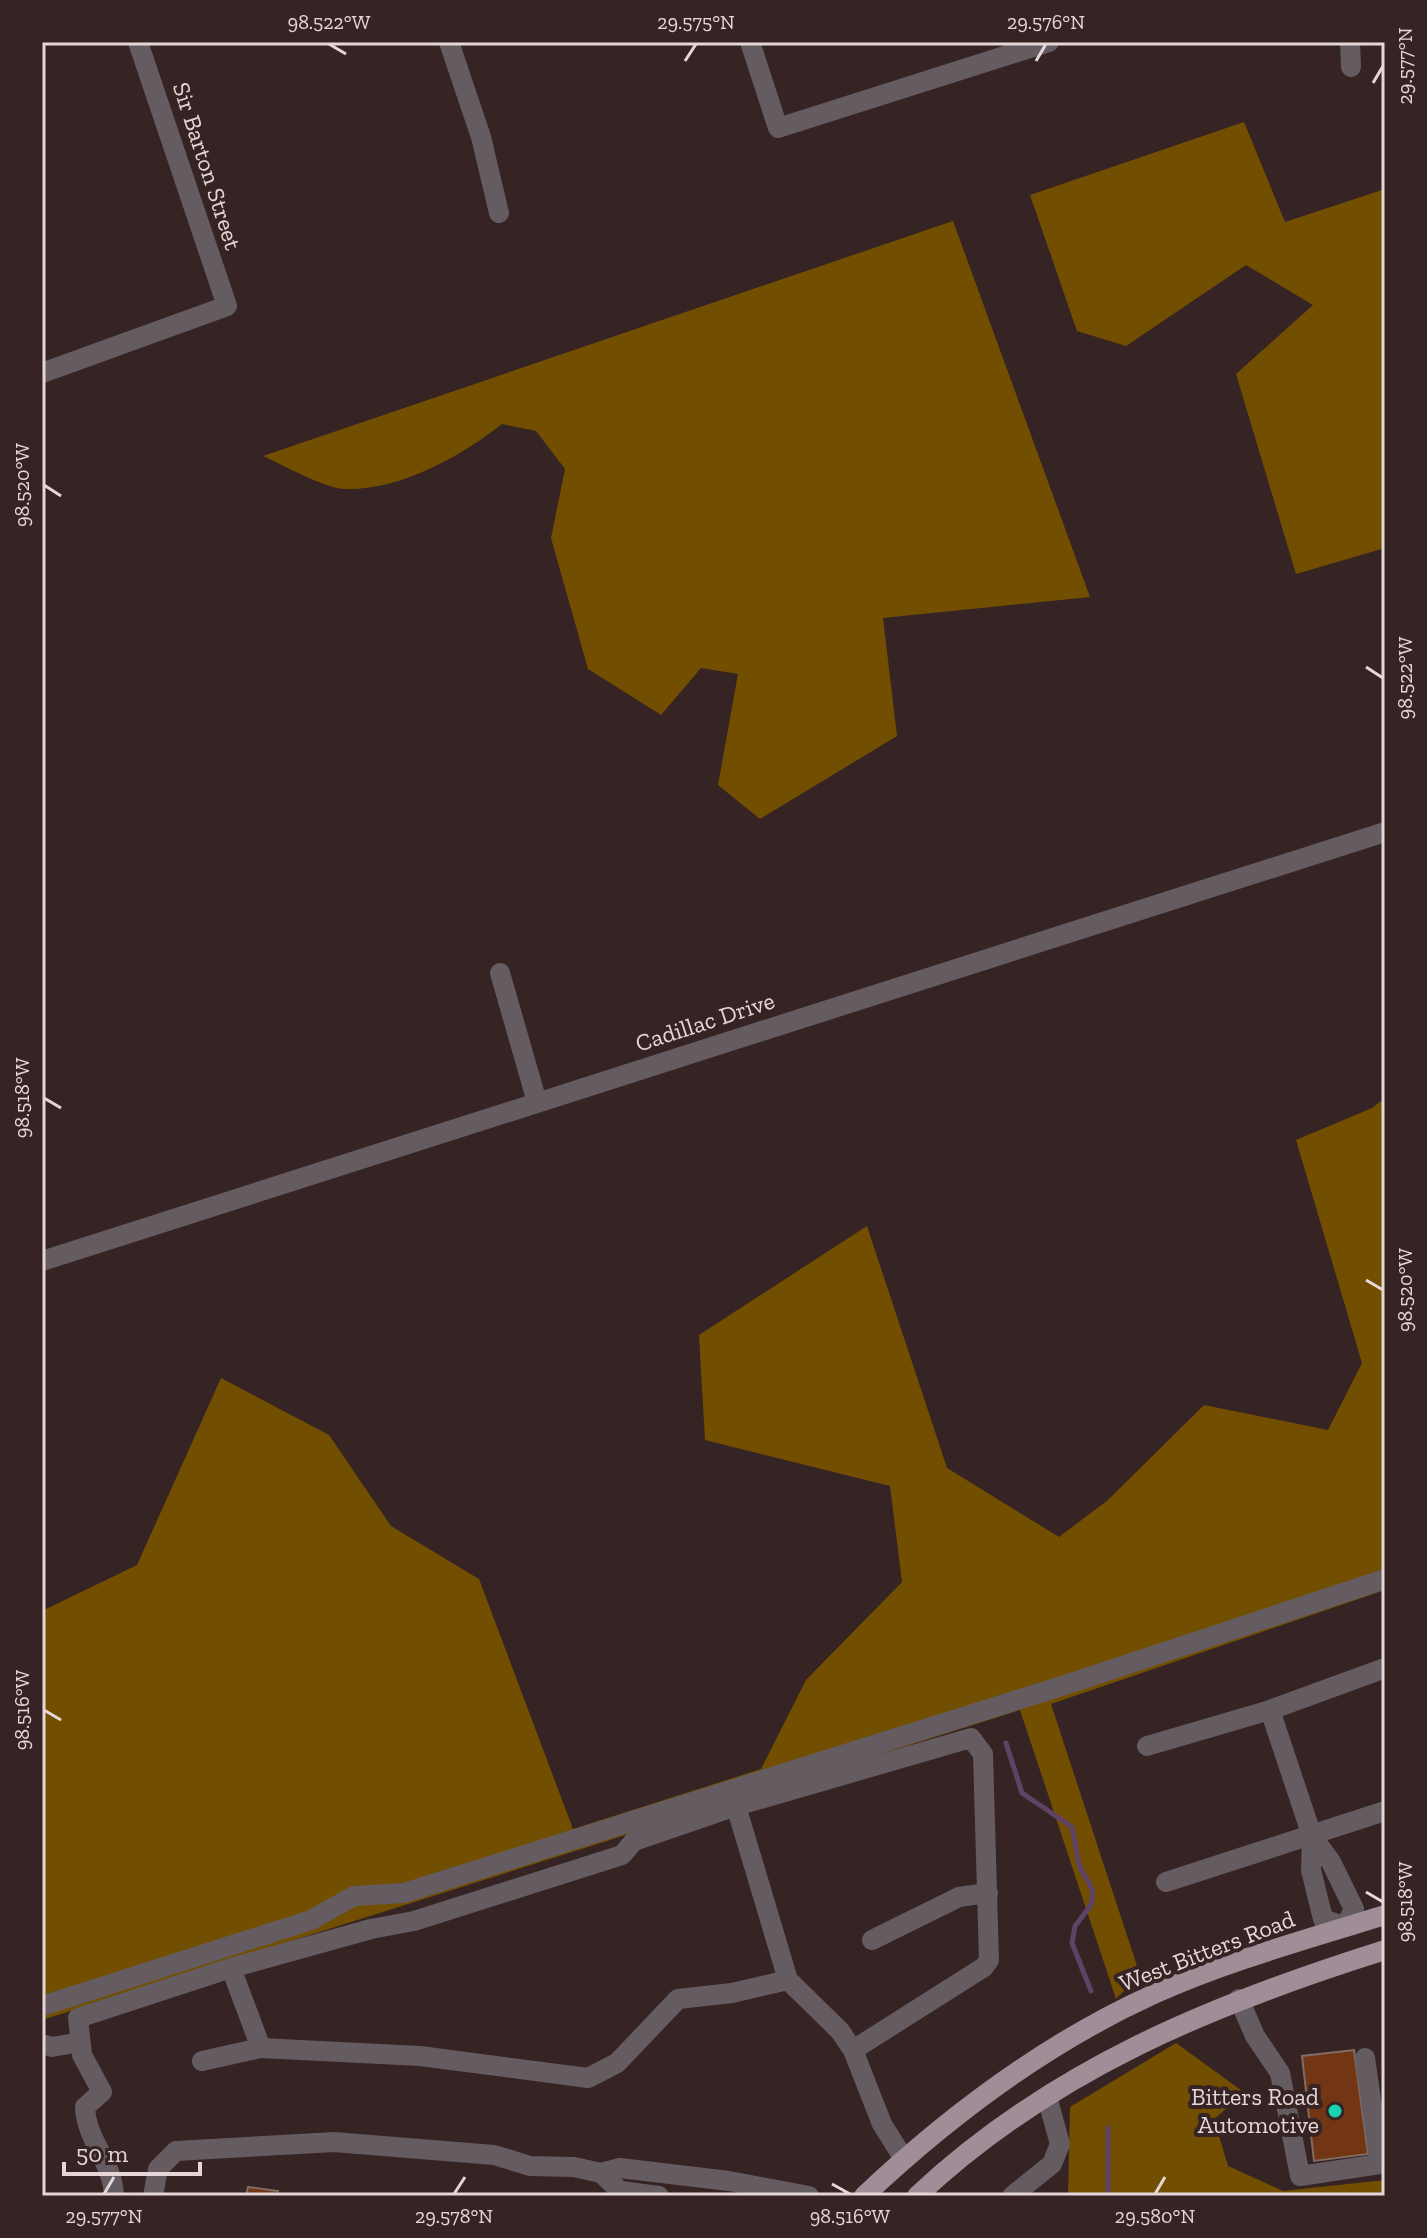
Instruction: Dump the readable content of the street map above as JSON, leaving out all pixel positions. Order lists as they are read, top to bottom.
{
  "streets": {
    "main road": ["West Bitters Road"],
    "street": ["Sir Barton Street", "Cadillac Drive"]
  },
  "places": ["Bitters Road Automotive"],
  "scale_bar": "50 m",
  "coordinates": [
    "98.522°W",
    "29.575°N",
    "29.576°N",
    "29.577°N",
    "98.520°W",
    "98.518°W",
    "98.516°W",
    "29.578°N",
    "29.580°N"
  ]
}
